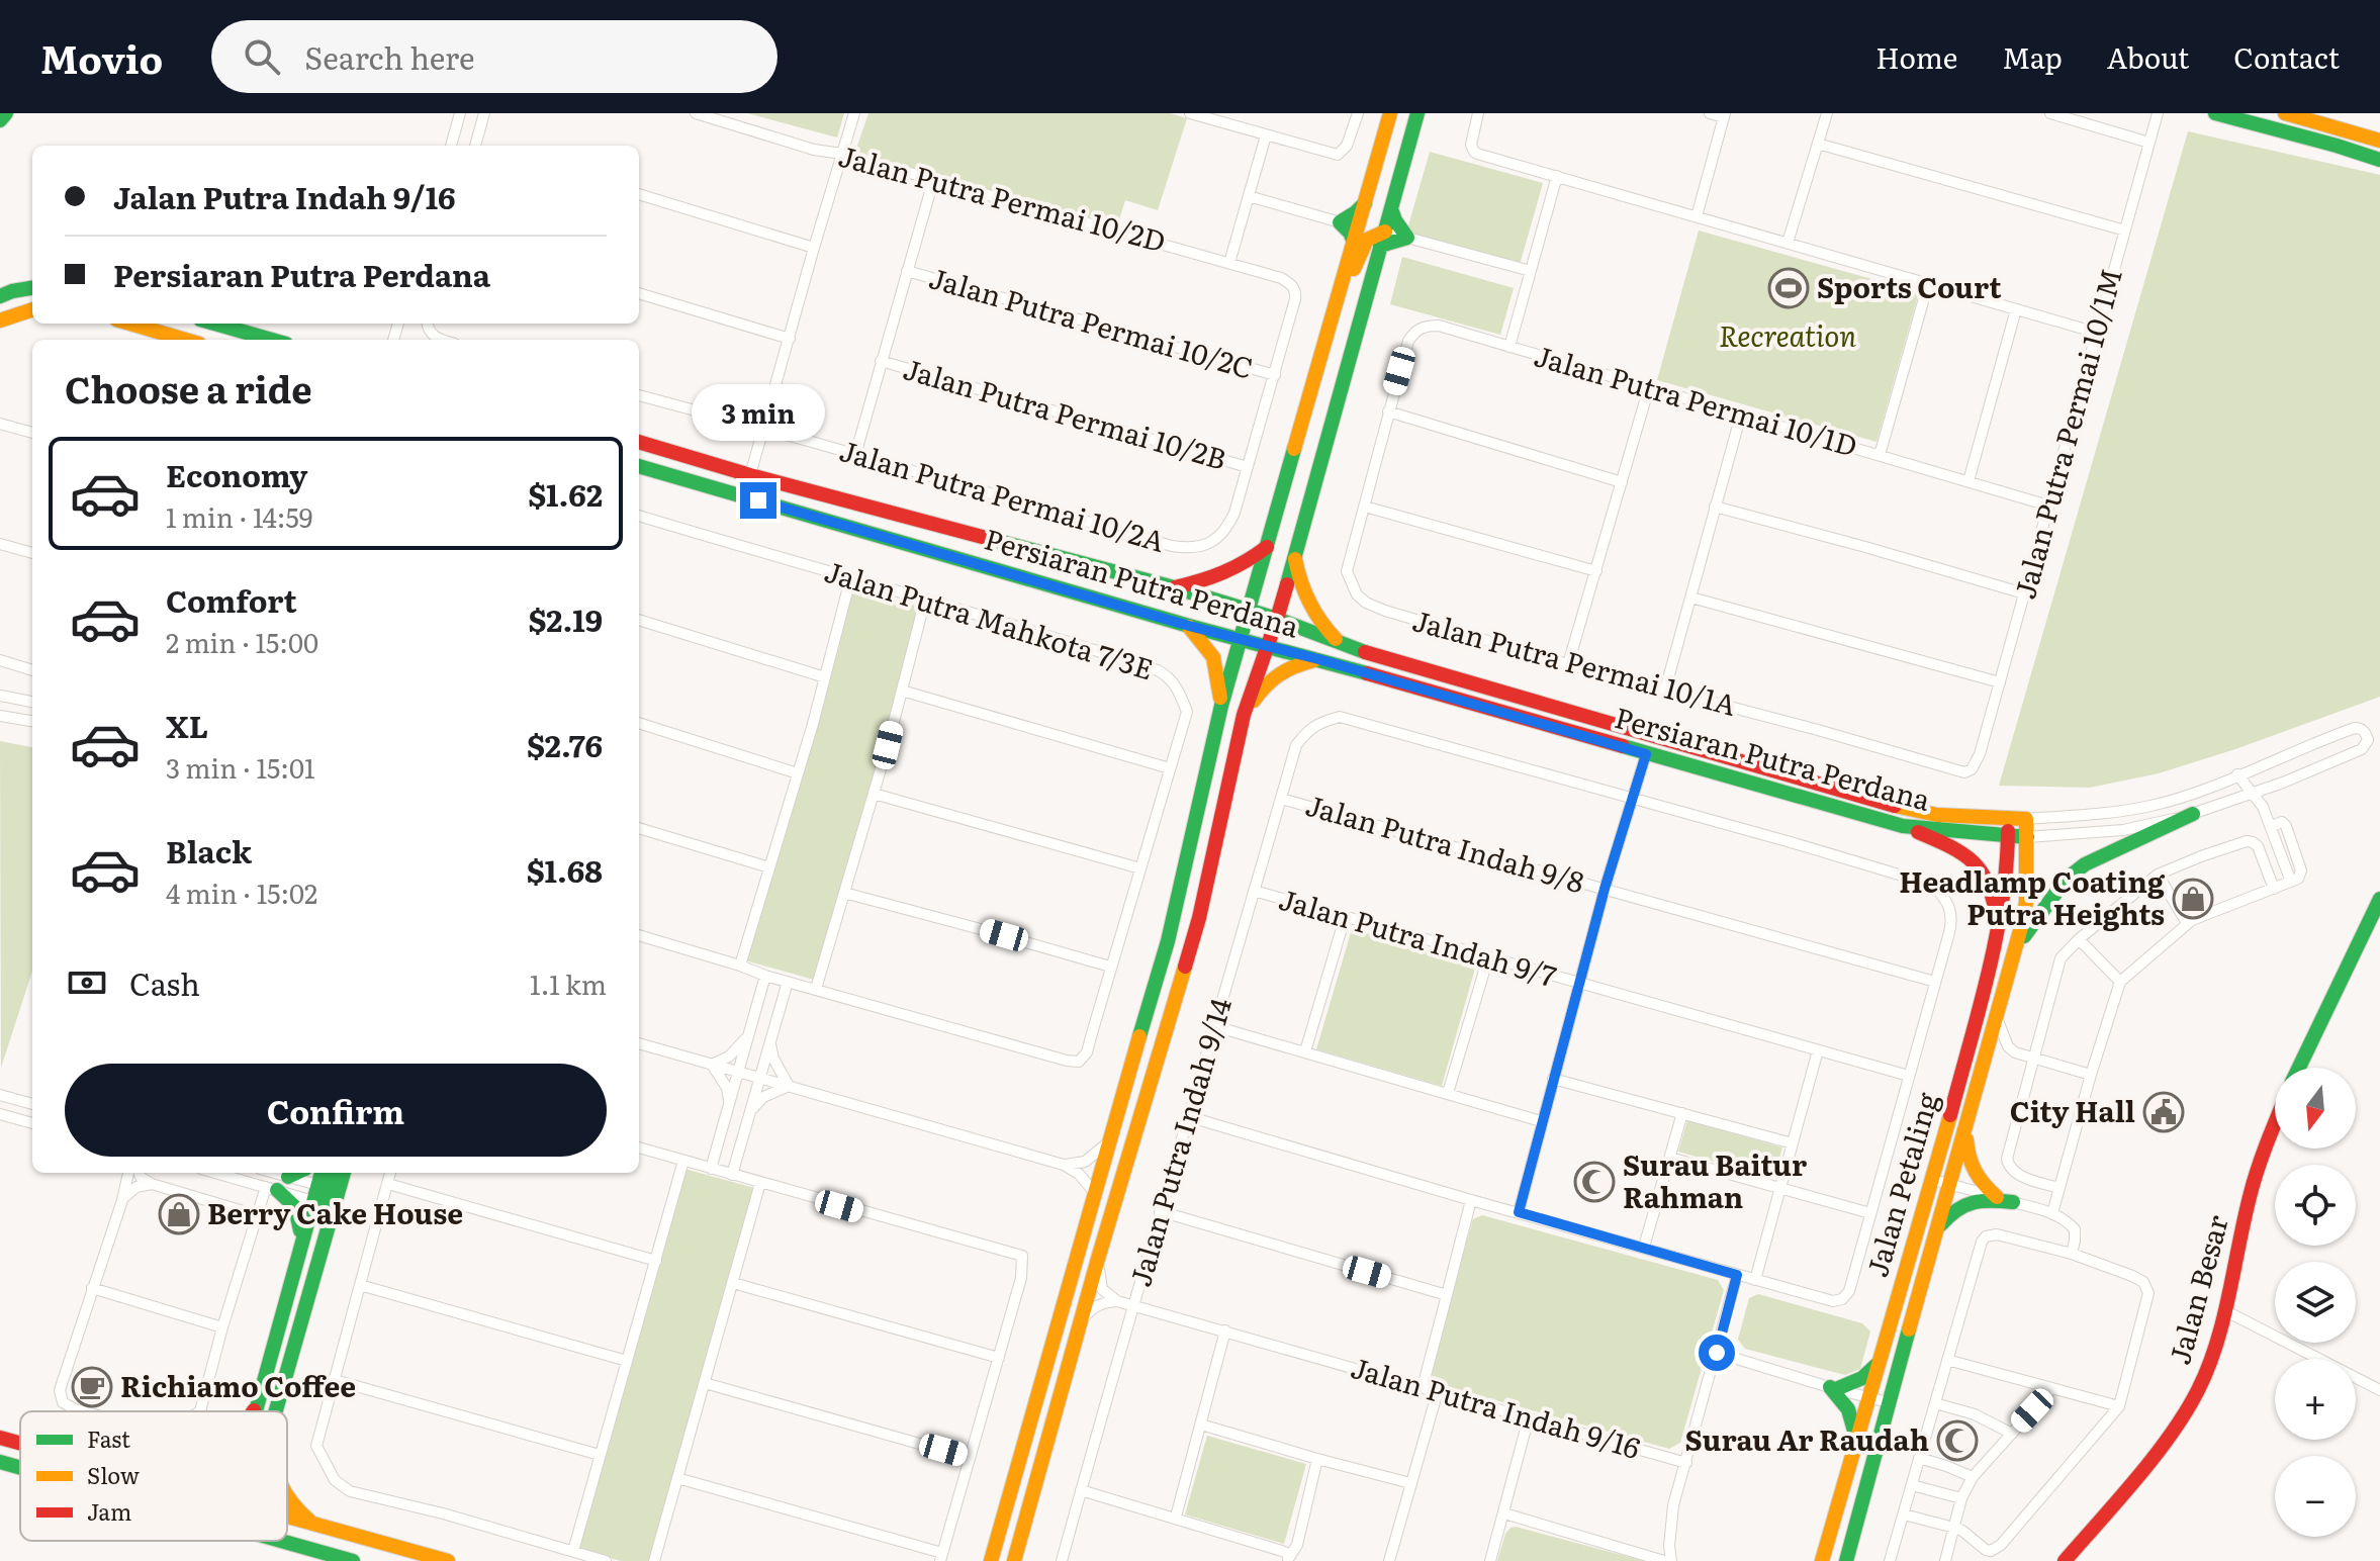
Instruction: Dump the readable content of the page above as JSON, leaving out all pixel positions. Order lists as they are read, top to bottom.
{
  "streets": {
    "main road": ["Persiaran Putra Perdana", "Jalan Petaling", "Jalan Besar"],
    "street": [
      "Jalan Putra Permai 10/2D",
      "Jalan Putra Permai 10/2C",
      "Jalan Putra Permai 10/1D",
      "Jalan Putra Permai 10/2B",
      "Jalan Putra Permai 10/1M",
      "Jalan Putra Permai 10/2A",
      "Jalan Putra Mahkota 7/3E",
      "Jalan Putra Permai 10/1A",
      "Jalan Putra Indah 9/8",
      "Jalan Putra Indah 9/7",
      "Jalan Putra Indah 9/14",
      "Jalan Putra Indah 9/16"
    ]
  },
  "crossings": [
    ["Jalan Putra Permai 10/2D", "Jalan Putra Permai 10/2A"],
    ["Jalan Putra Permai 10/2C", "Jalan Putra Permai 10/2A"],
    ["Jalan Putra Permai 10/1D", "Jalan Putra Permai 10/1M"],
    ["Jalan Putra Permai 10/1D", "Jalan Putra Permai 10/1A"],
    ["Jalan Putra Permai 10/2B", "Jalan Putra Permai 10/2A"],
    ["Jalan Putra Permai 10/1M", "Jalan Putra Permai 10/1A"],
    ["Persiaran Putra Perdana", "Jalan Petaling"],
    ["Jalan Putra Indah 9/8", "Jalan Putra Indah 9/14"],
    ["Jalan Putra Indah 9/7", "Jalan Putra Indah 9/14"],
    ["Jalan Putra Indah 9/14", "Jalan Putra Indah 9/16"]
  ],
  "parks": ["Recreation"],
  "places": {
    "sports": ["Sports Court"],
    "shop": ["Headlamp Coating Putra Heights", "Berry Cake House"],
    "public building": ["City Hall"],
    "mosque": ["Surau Baitur Rahman", "Surau Ar Raudah"],
    "cafe": ["Richiamo Coffee"]
  },
  "legend": ["Fast", "Slow", "Jam"],
  "north": "bottom",
  "page": {
    "header": "Movio",
    "search": "Search here",
    "nav": [
      "Home",
      "Map",
      "About",
      "Contact"
    ],
    "banner": ["Jalan Putra Indah 9/16", "Persiaran Putra Perdana"],
    "heading": "Choose a ride",
    "bubble": "3 min",
    "list": [
      {
        "name": "Economy",
        "note": "1 min · 14:59",
        "value": "$1.62"
      },
      {
        "name": "Comfort",
        "note": "2 min · 15:00",
        "value": "$2.19"
      },
      {
        "name": "XL",
        "note": "3 min · 15:01",
        "value": "$2.76"
      },
      {
        "name": "Black",
        "note": "4 min · 15:02",
        "value": "$1.68"
      }
    ],
    "pay": ["Cash", "1.1 km"],
    "buttons": "Confirm",
    "map_buttons": ["+", "−"]
  }
}
